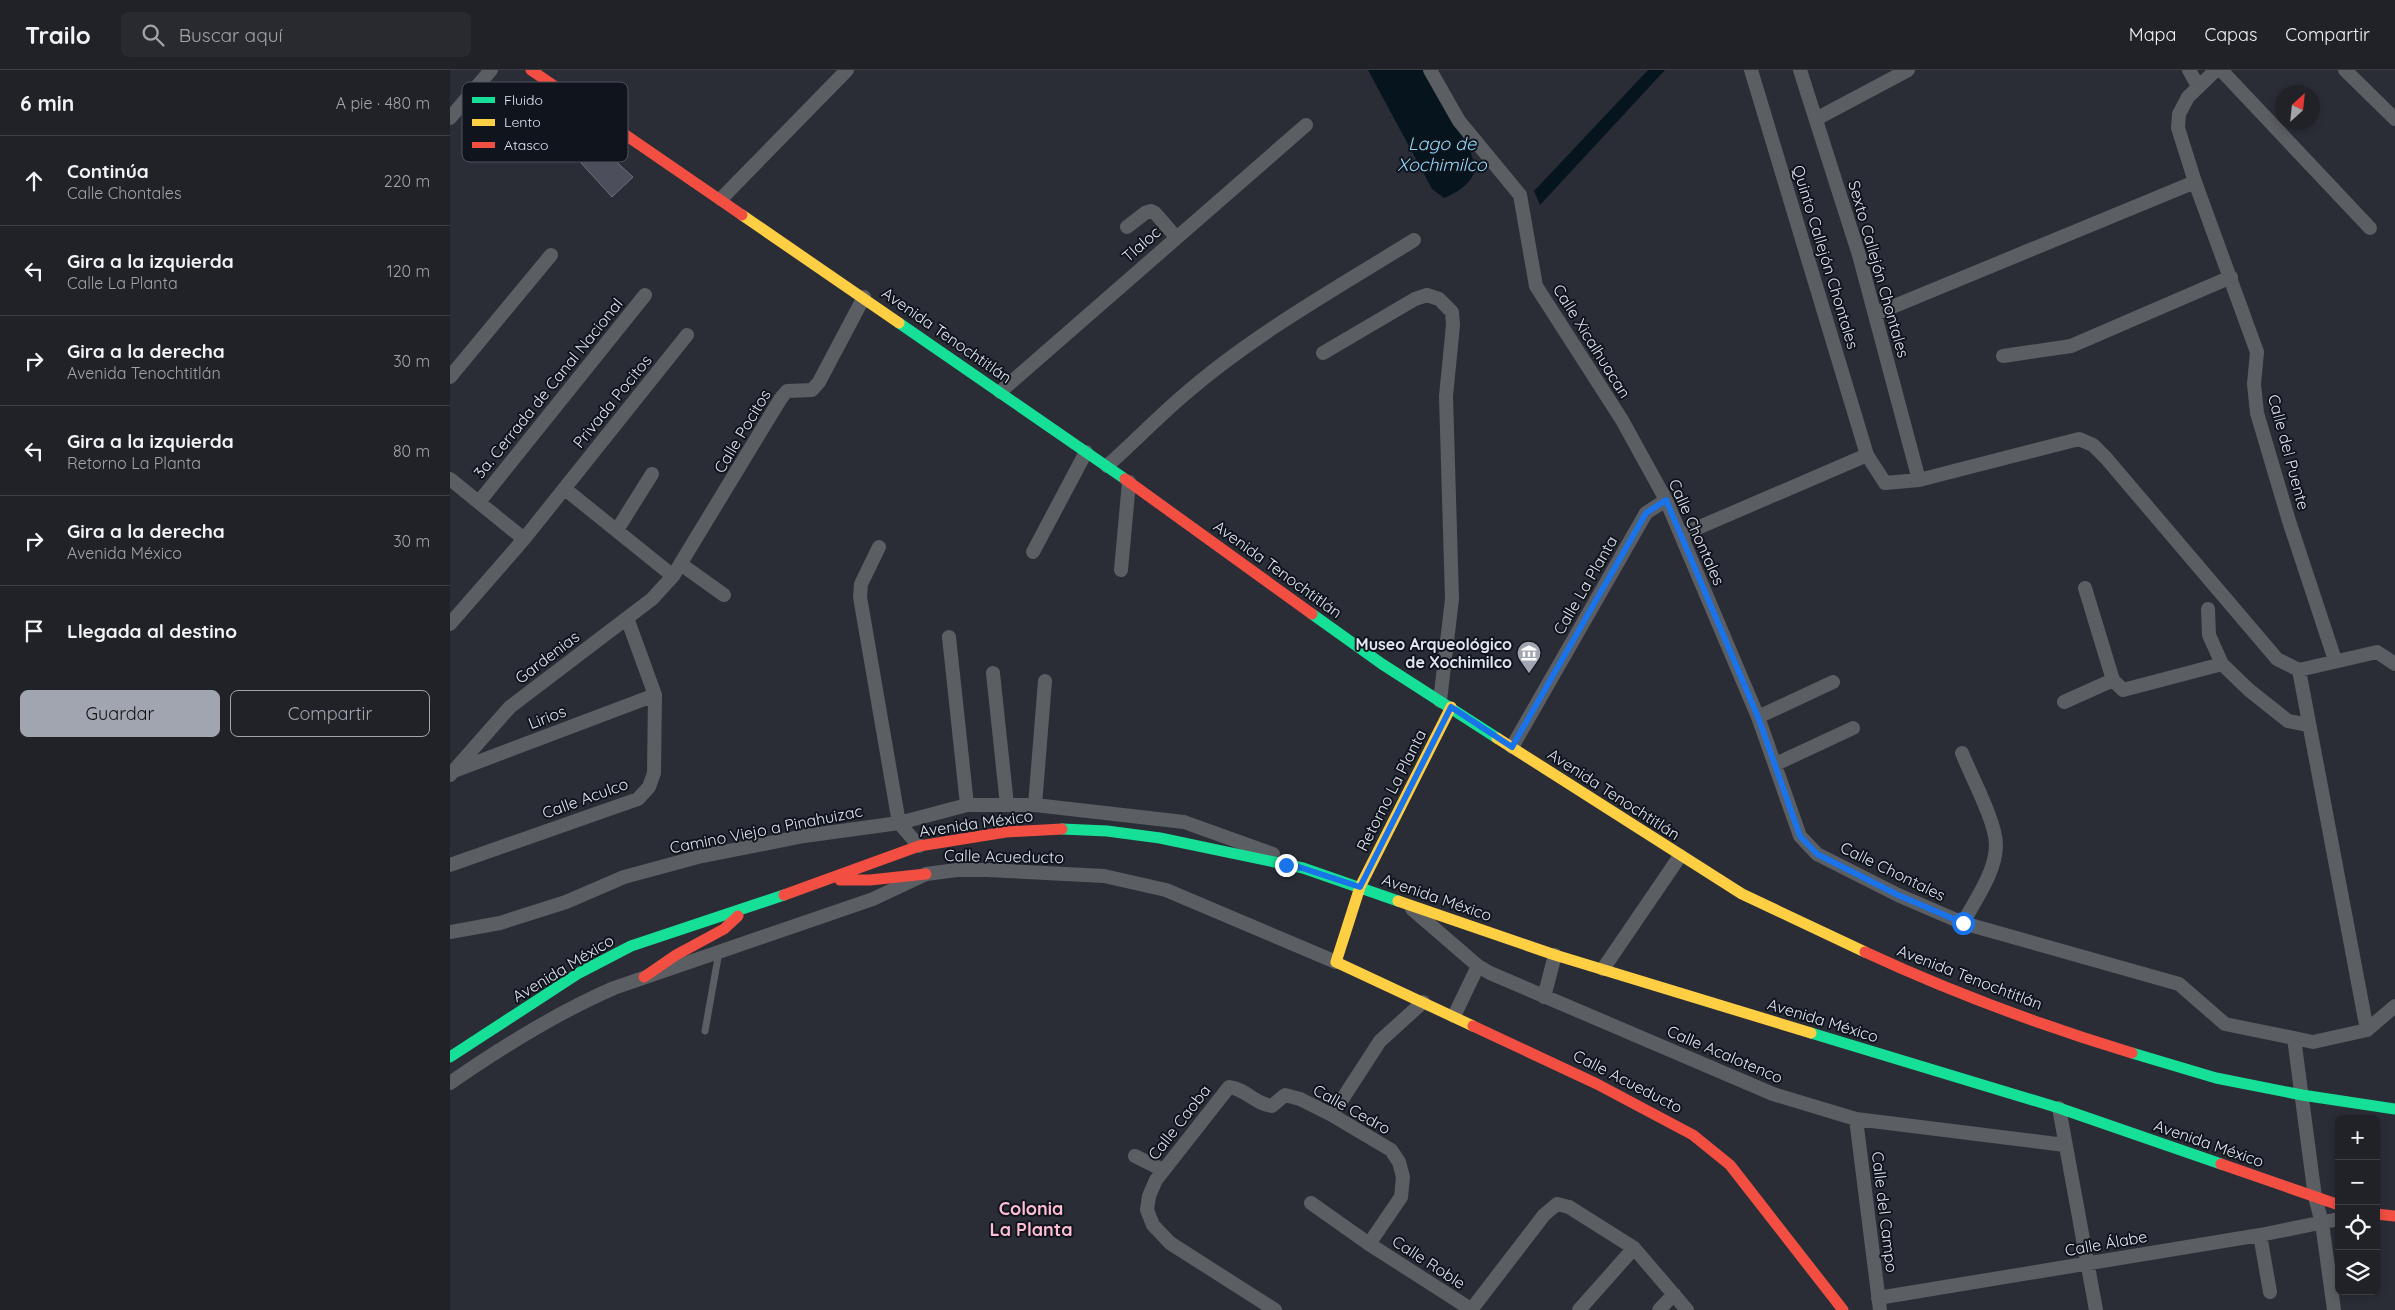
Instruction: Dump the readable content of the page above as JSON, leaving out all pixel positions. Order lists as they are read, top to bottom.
{
  "streets": {
    "main road": [
      "Avenida Tenochtitlán",
      "Retorno La Planta",
      "Avenida México",
      "Calle Acueducto"
    ],
    "street": [
      "Tlaloc",
      "Quinto Callejón Chontales",
      "Sexto Callejón Chontales",
      "Calle Xicalhuacan",
      "3a. Cerrada de Canal Nacional",
      "Privada Pocitos",
      "Calle Pocitos",
      "Calle del Puente",
      "Calle Chontales",
      "Calle La Planta",
      "Gardenias",
      "Lirios",
      "Calle Aculco",
      "Camino Viejo a Pinahuizac",
      "Calle Acalotenco",
      "Calle Cedro",
      "Calle Caoba",
      "Calle del Campo",
      "Calle Álabe",
      "Calle Roble"
    ]
  },
  "crossings": [
    ["Tlaloc", "Avenida Tenochtitlán"],
    ["Quinto Callejón Chontales", "Sexto Callejón Chontales"],
    ["Avenida Tenochtitlán", "Calle Pocitos"],
    ["Avenida Tenochtitlán", "Calle La Planta"],
    ["Avenida Tenochtitlán", "Retorno La Planta"],
    ["Calle Xicalhuacan", "Calle Chontales"],
    ["Calle Pocitos", "Gardenias"],
    ["Calle Chontales", "Calle La Planta"],
    ["Gardenias", "Lirios"],
    ["Gardenias", "Calle Aculco"],
    ["Lirios", "Calle Aculco"],
    ["Retorno La Planta", "Avenida México"],
    ["Avenida México", "Camino Viejo a Pinahuizac"],
    ["Avenida México", "Calle Acalotenco"],
    ["Calle Acalotenco", "Calle del Campo"],
    ["Calle Cedro", "Calle Caoba"],
    ["Calle Cedro", "Calle Roble"],
    ["Calle del Campo", "Calle Álabe"]
  ],
  "districts": ["Colonia La Planta"],
  "water": ["Lago de Xochimilco"],
  "places": {
    "museum": ["Museo Arqueológico de Xochimilco"]
  },
  "legend": ["Fluido", "Lento", "Atasco"],
  "north": "top right",
  "page": {
    "header": "Trailo",
    "search": "Buscar aquí",
    "nav": ["Mapa", "Capas", "Compartir"],
    "heading": ["6 min", "A pie · 480 m"],
    "list": [
      ["Continúa", "Calle Chontales", "220 m"],
      ["Gira a la izquierda", "Calle La Planta", "120 m"],
      ["Gira a la derecha", "Avenida Tenochtitlán", "30 m"],
      ["Gira a la izquierda", "Retorno La Planta", "80 m"],
      ["Gira a la derecha", "Avenida México", "30 m"],
      "Llegada al destino"
    ],
    "buttons": ["Guardar", "Compartir"],
    "map_buttons": ["+", "−"]
  }
}
